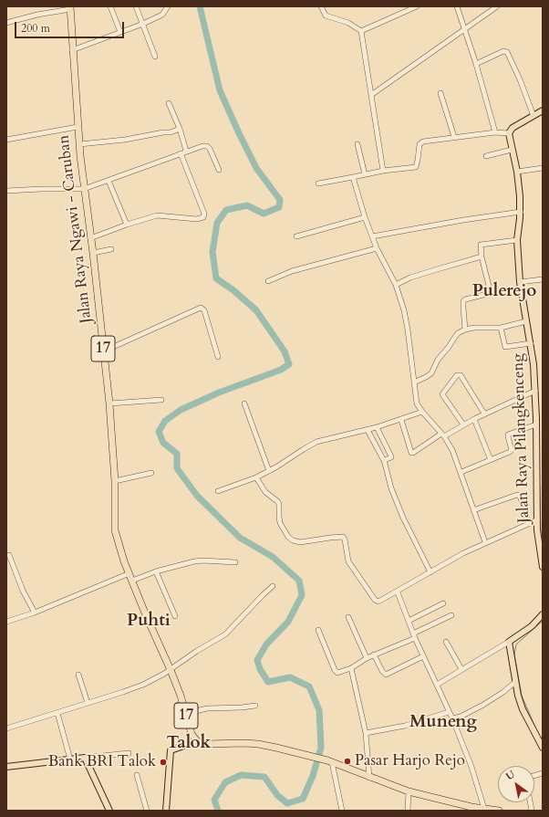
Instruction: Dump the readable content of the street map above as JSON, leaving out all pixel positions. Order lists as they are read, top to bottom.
{
  "streets": {
    "highway": ["Jalan Raya Ngawi - Caruban", "17"],
    "main road": ["Jalan Raya Pilangkenceng"]
  },
  "crossings": [
    ["Jalan Raya Ngawi - Caruban", "17"]
  ],
  "districts": [
    "Pulerejo",
    "Puhti",
    "Muneng",
    "Talok"
  ],
  "places": ["Pasar Harjo Rejo", "Bank BRI Talok"],
  "scale_bar": "200 m",
  "north": "top left"
}
